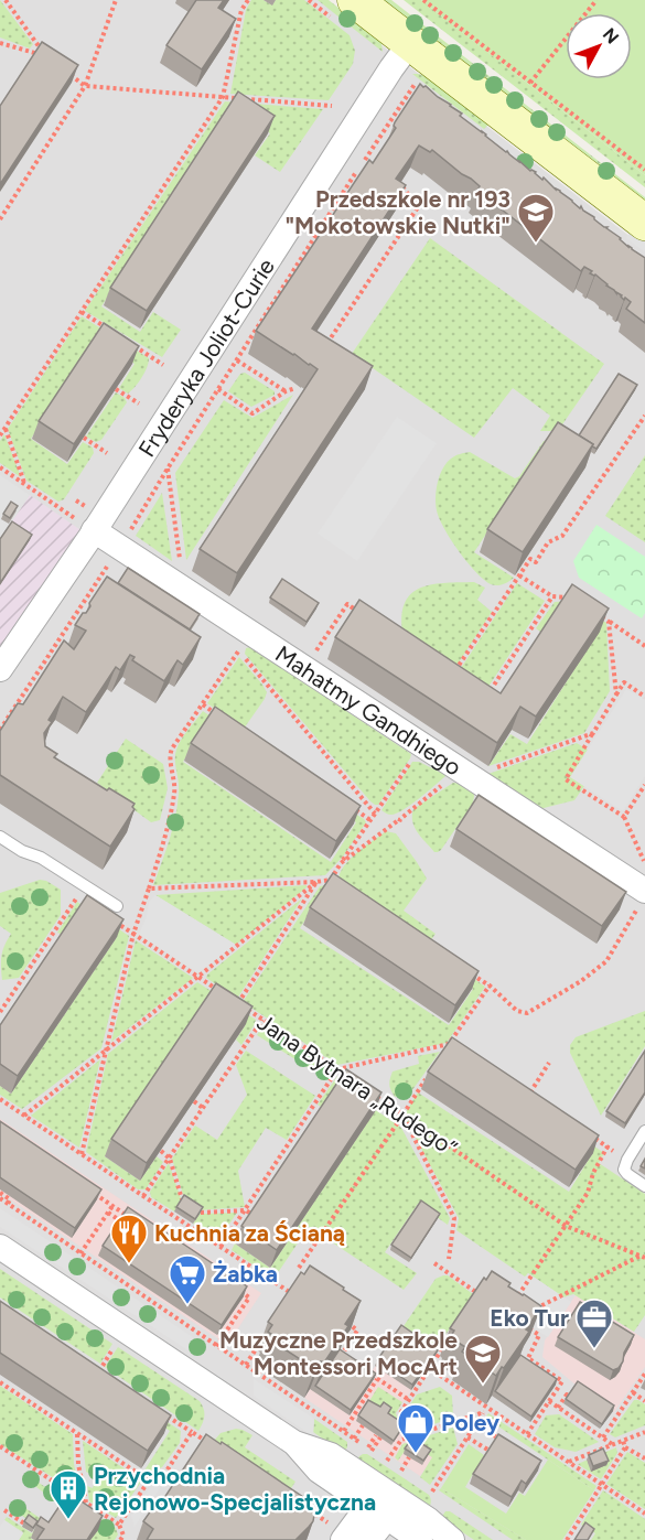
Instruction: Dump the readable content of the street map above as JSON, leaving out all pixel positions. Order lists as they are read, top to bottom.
{
  "streets": {
    "street": ["Fryderyka Joliot-Curie", "Mahatmy Gandhiego"],
    "path": ["Jana Bytnara „Rudego”"]
  },
  "crossings": [
    ["Fryderyka Joliot-Curie", "Mahatmy Gandhiego"]
  ],
  "places": {
    "school or university": ["Przedszkole nr 193 \"Mokotowskie Nutki\"", "Muzyczne Przedszkole Montessori MocArt"],
    "restaurant": ["Kuchnia za Ścianą"],
    "supermarket": ["Żabka"],
    "office": ["Eko Tur"],
    "shop": ["Poley"],
    "building": ["Przychodnia Rejonowo-Specjalistyczna"]
  },
  "north": "top right"
}
